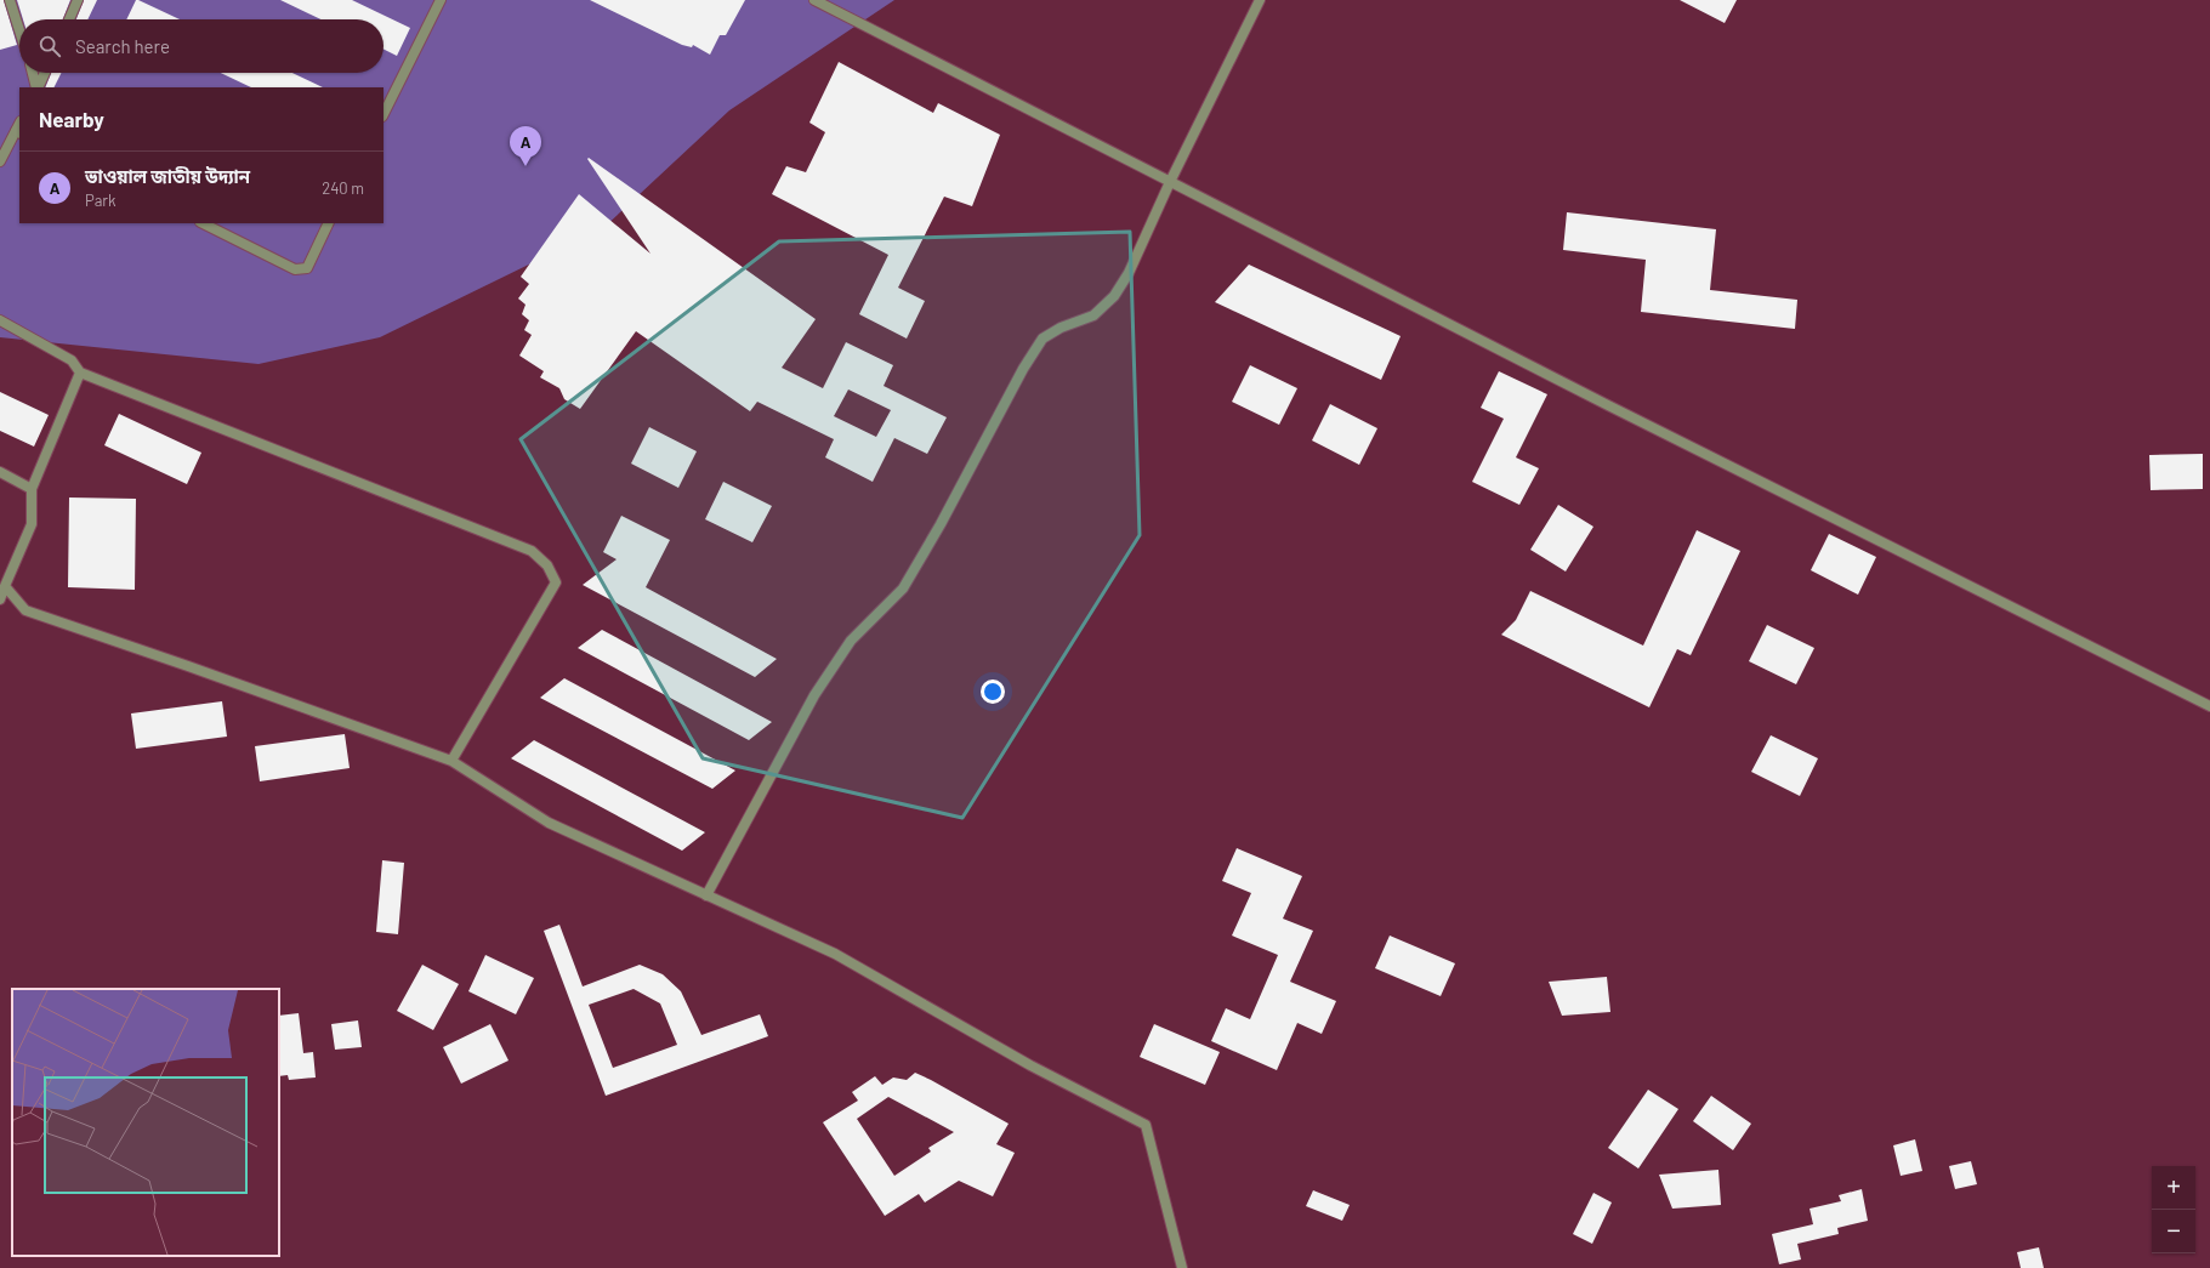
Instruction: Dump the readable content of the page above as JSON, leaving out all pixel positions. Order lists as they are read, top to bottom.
{
  "page": {
    "search": "Search here",
    "heading": "Nearby",
    "pins": "A",
    "list": [
      {
        "mark": "A",
        "name": "ভাওয়াল জাতীয় উদ্যান",
        "note": "Park",
        "value": "240 m"
      }
    ],
    "map_buttons": ["+", "−"]
  }
}
